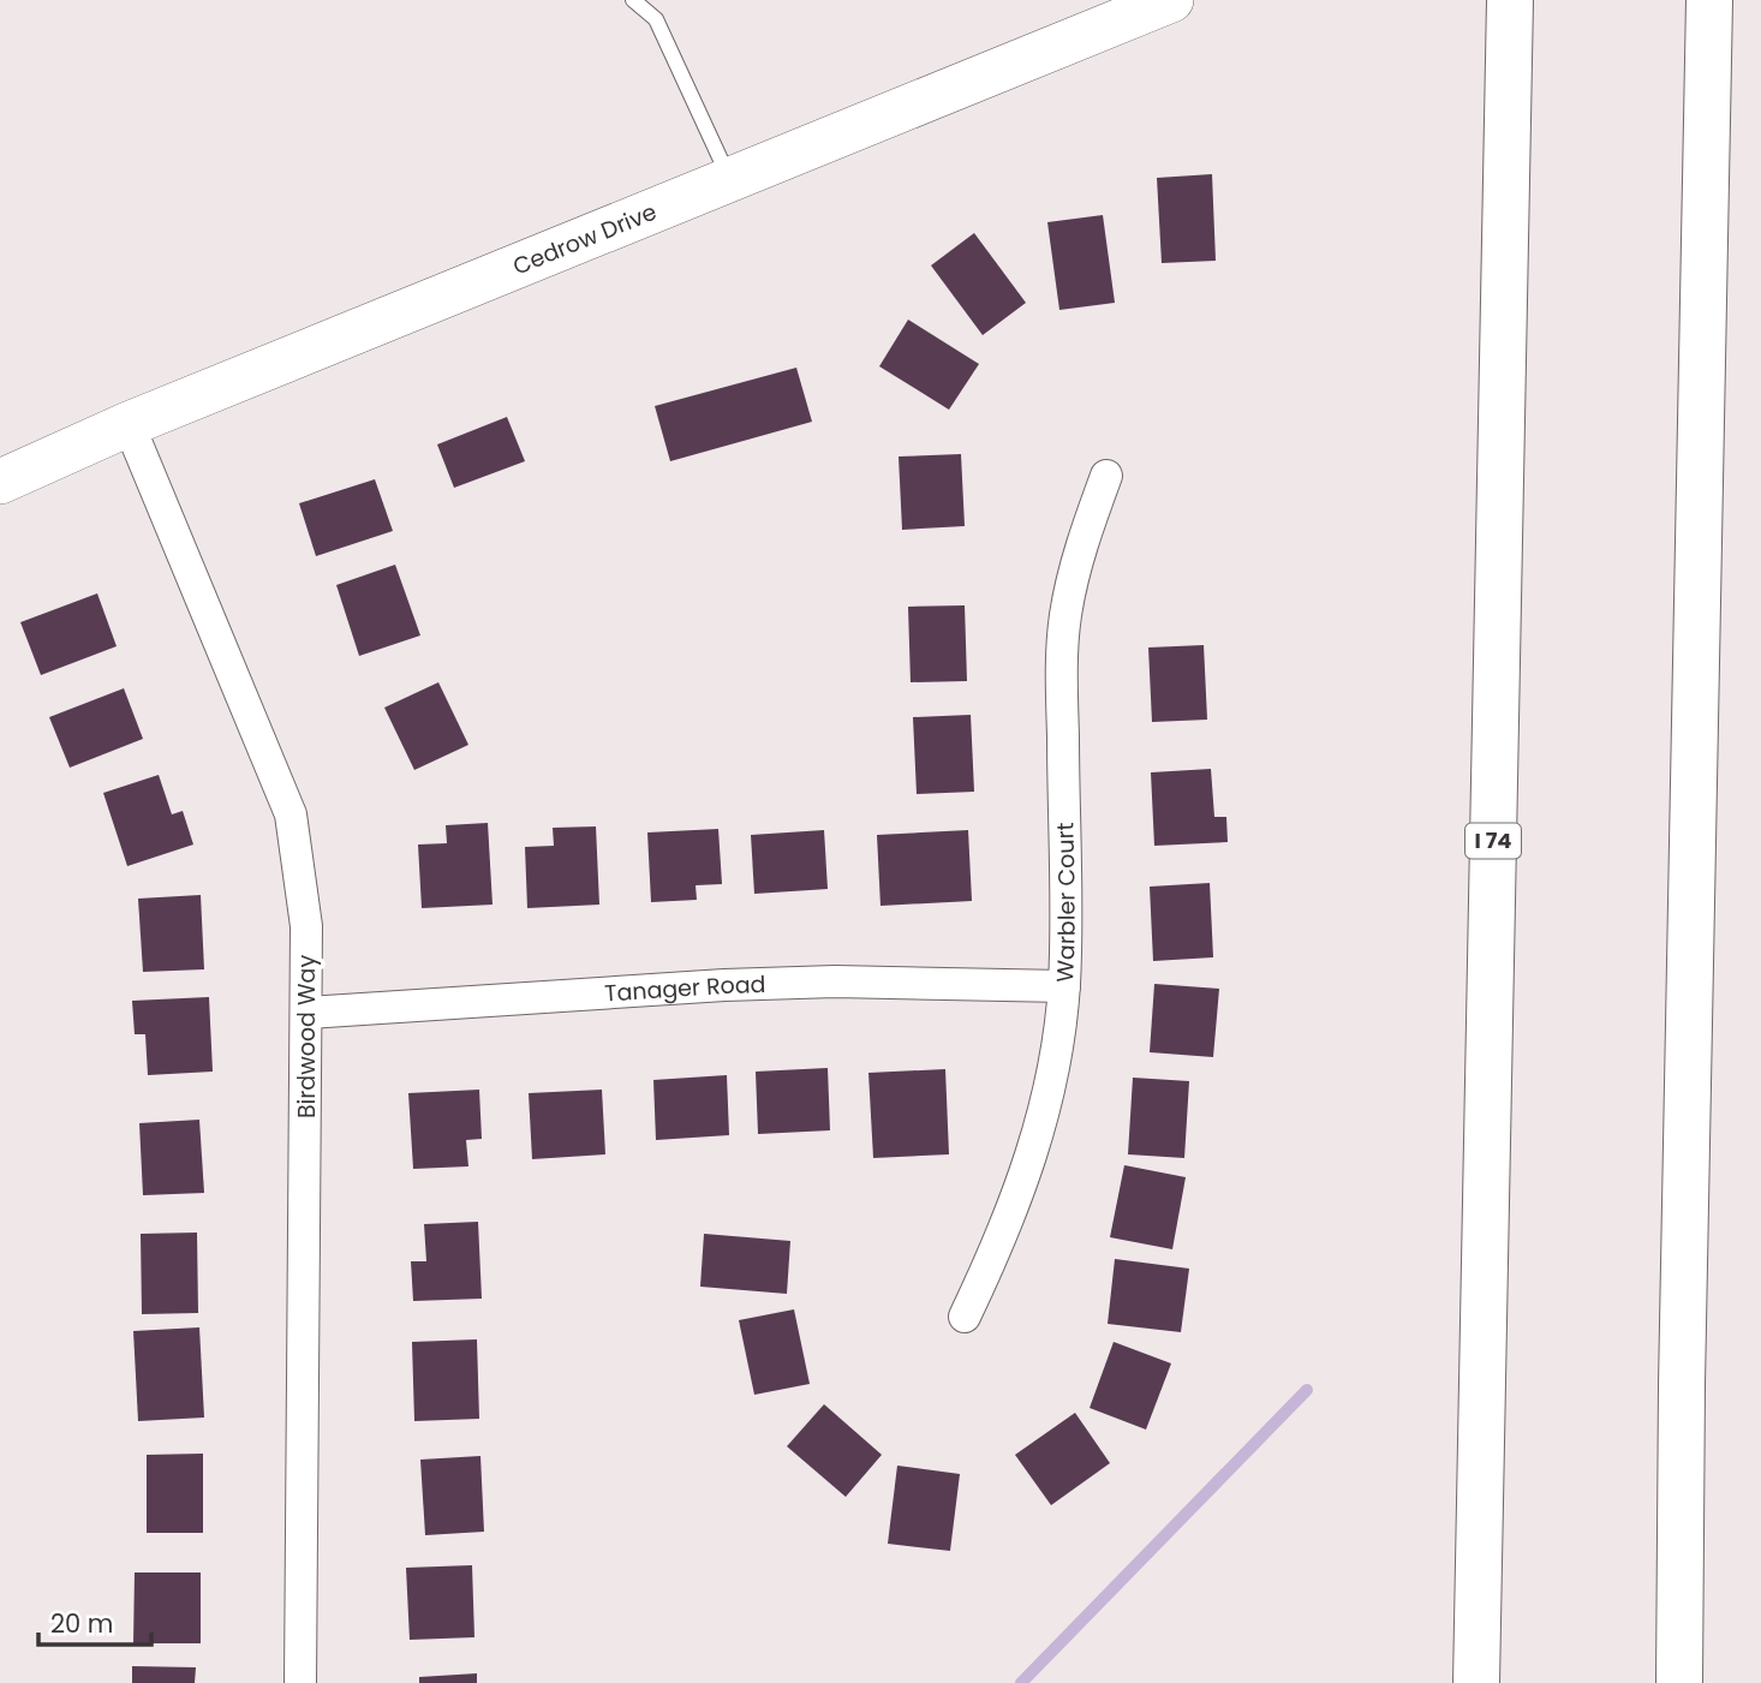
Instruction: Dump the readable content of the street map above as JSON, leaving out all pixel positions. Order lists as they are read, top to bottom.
{
  "streets": {
    "highway": ["I 74"],
    "street": [
      "Cedrow Drive",
      "Warbler Court",
      "Tanager Road",
      "Birdwood Way"
    ]
  },
  "crossings": [
    ["Cedrow Drive", "Birdwood Way"],
    ["Warbler Court", "Tanager Road"],
    ["Tanager Road", "Birdwood Way"]
  ],
  "scale_bar": "20 m"
}
